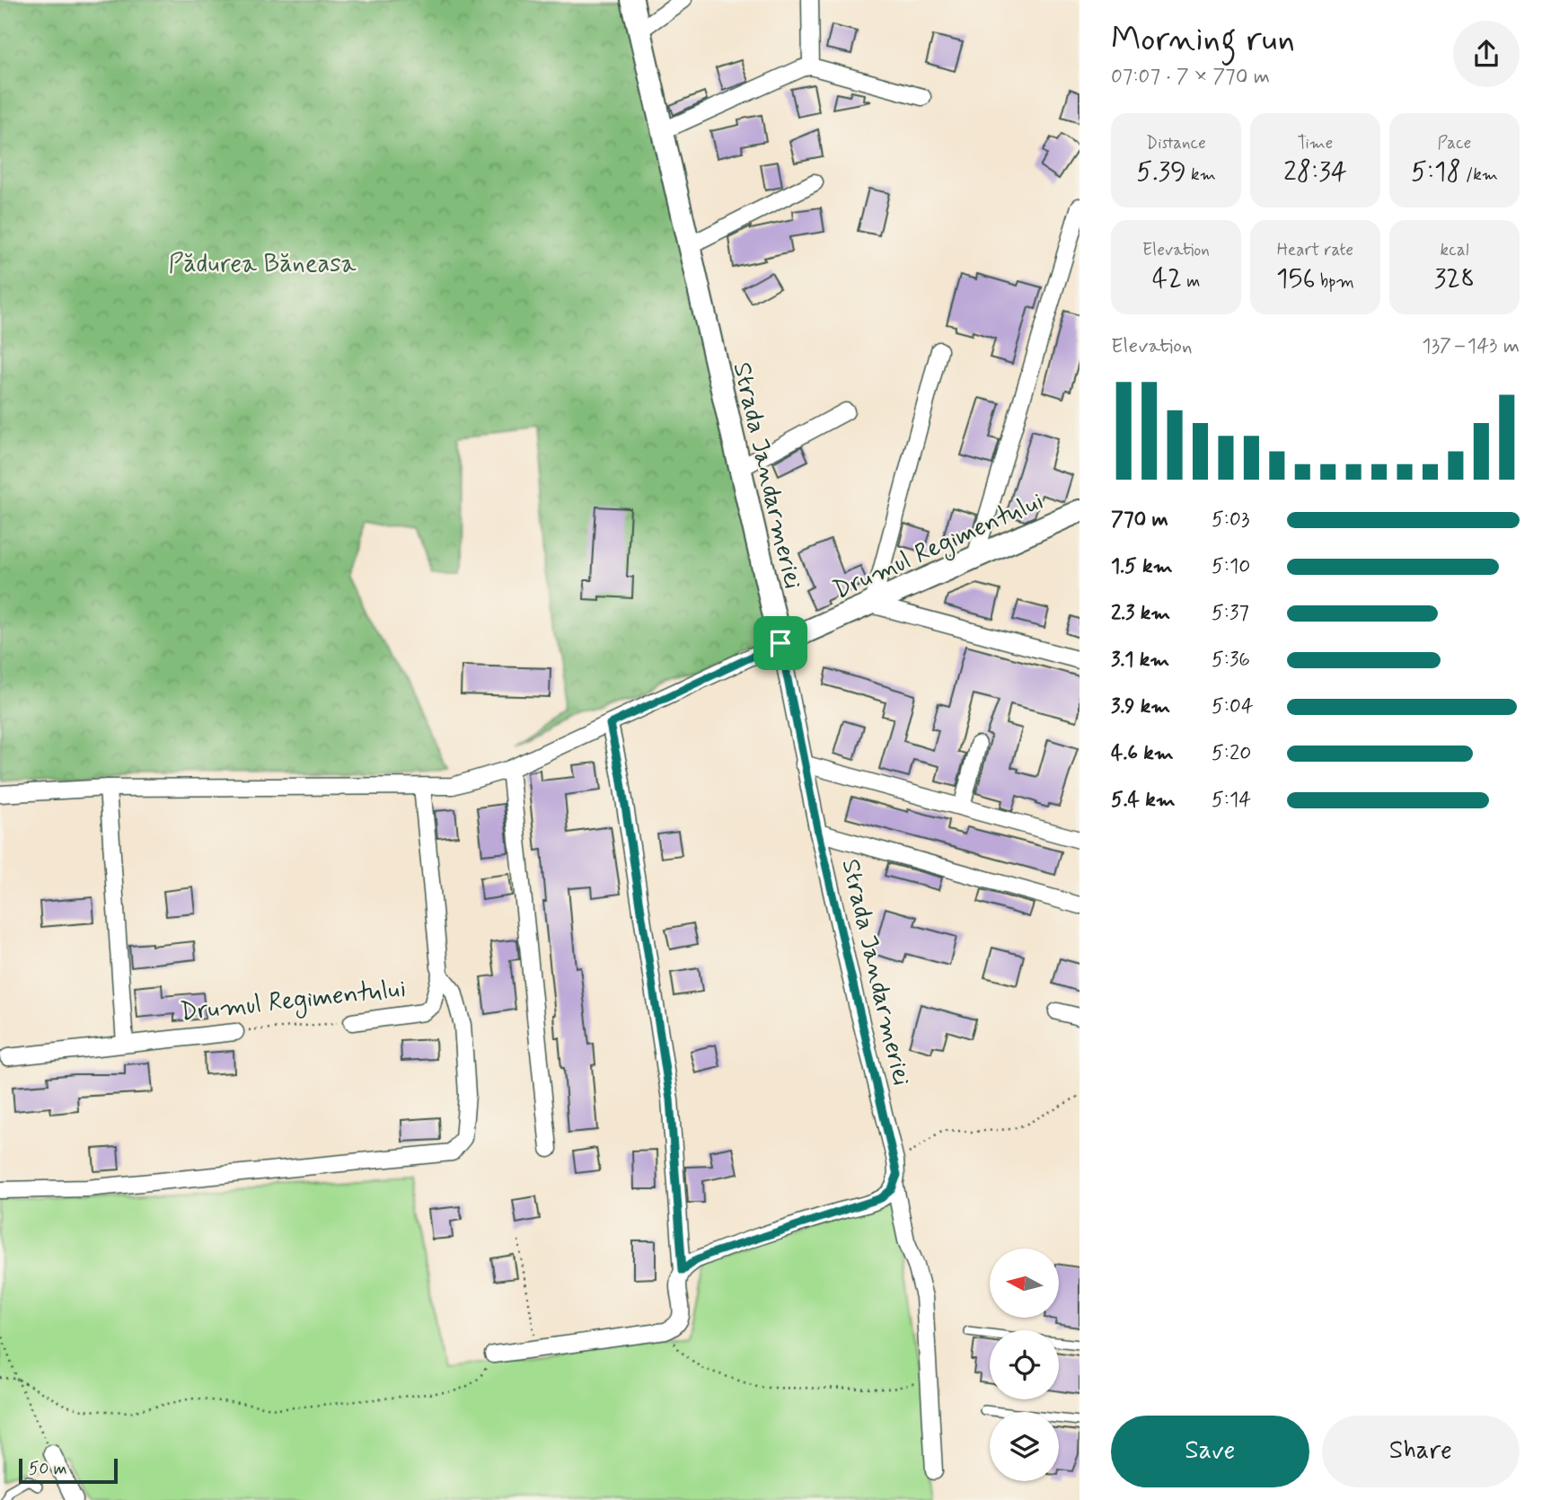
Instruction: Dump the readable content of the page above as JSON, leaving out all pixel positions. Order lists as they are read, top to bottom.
{
  "streets": {
    "street": ["Strada Jandarmeriei", "Drumul Regimentului"]
  },
  "crossings": [
    ["Strada Jandarmeriei", "Drumul Regimentului"]
  ],
  "parks": ["Pădurea Băneasa"],
  "scale_bar": "50 m",
  "north": "left",
  "page": {
    "heading": ["Morning run", "07:07 · 7 × 770 m"],
    "stats": [
      ["Distance", "5.39 km"],
      ["Time", "28:34"],
      ["Pace", "5:18 /km"],
      ["Elevation", "42 m"],
      ["Heart rate", "156 bpm"],
      ["kcal", "328"]
    ],
    "chart": ["Elevation", "137–143 m"],
    "list": [
      {
        "name": "770 m",
        "note": "5:03"
      },
      {
        "name": "1.5 km",
        "note": "5:10"
      },
      {
        "name": "2.3 km",
        "note": "5:37"
      },
      {
        "name": "3.1 km",
        "note": "5:36"
      },
      {
        "name": "3.9 km",
        "note": "5:04"
      },
      {
        "name": "4.6 km",
        "note": "5:20"
      },
      {
        "name": "5.4 km",
        "note": "5:14"
      }
    ],
    "buttons": ["Save", "Share"],
    "scale": "50 m"
  }
}
